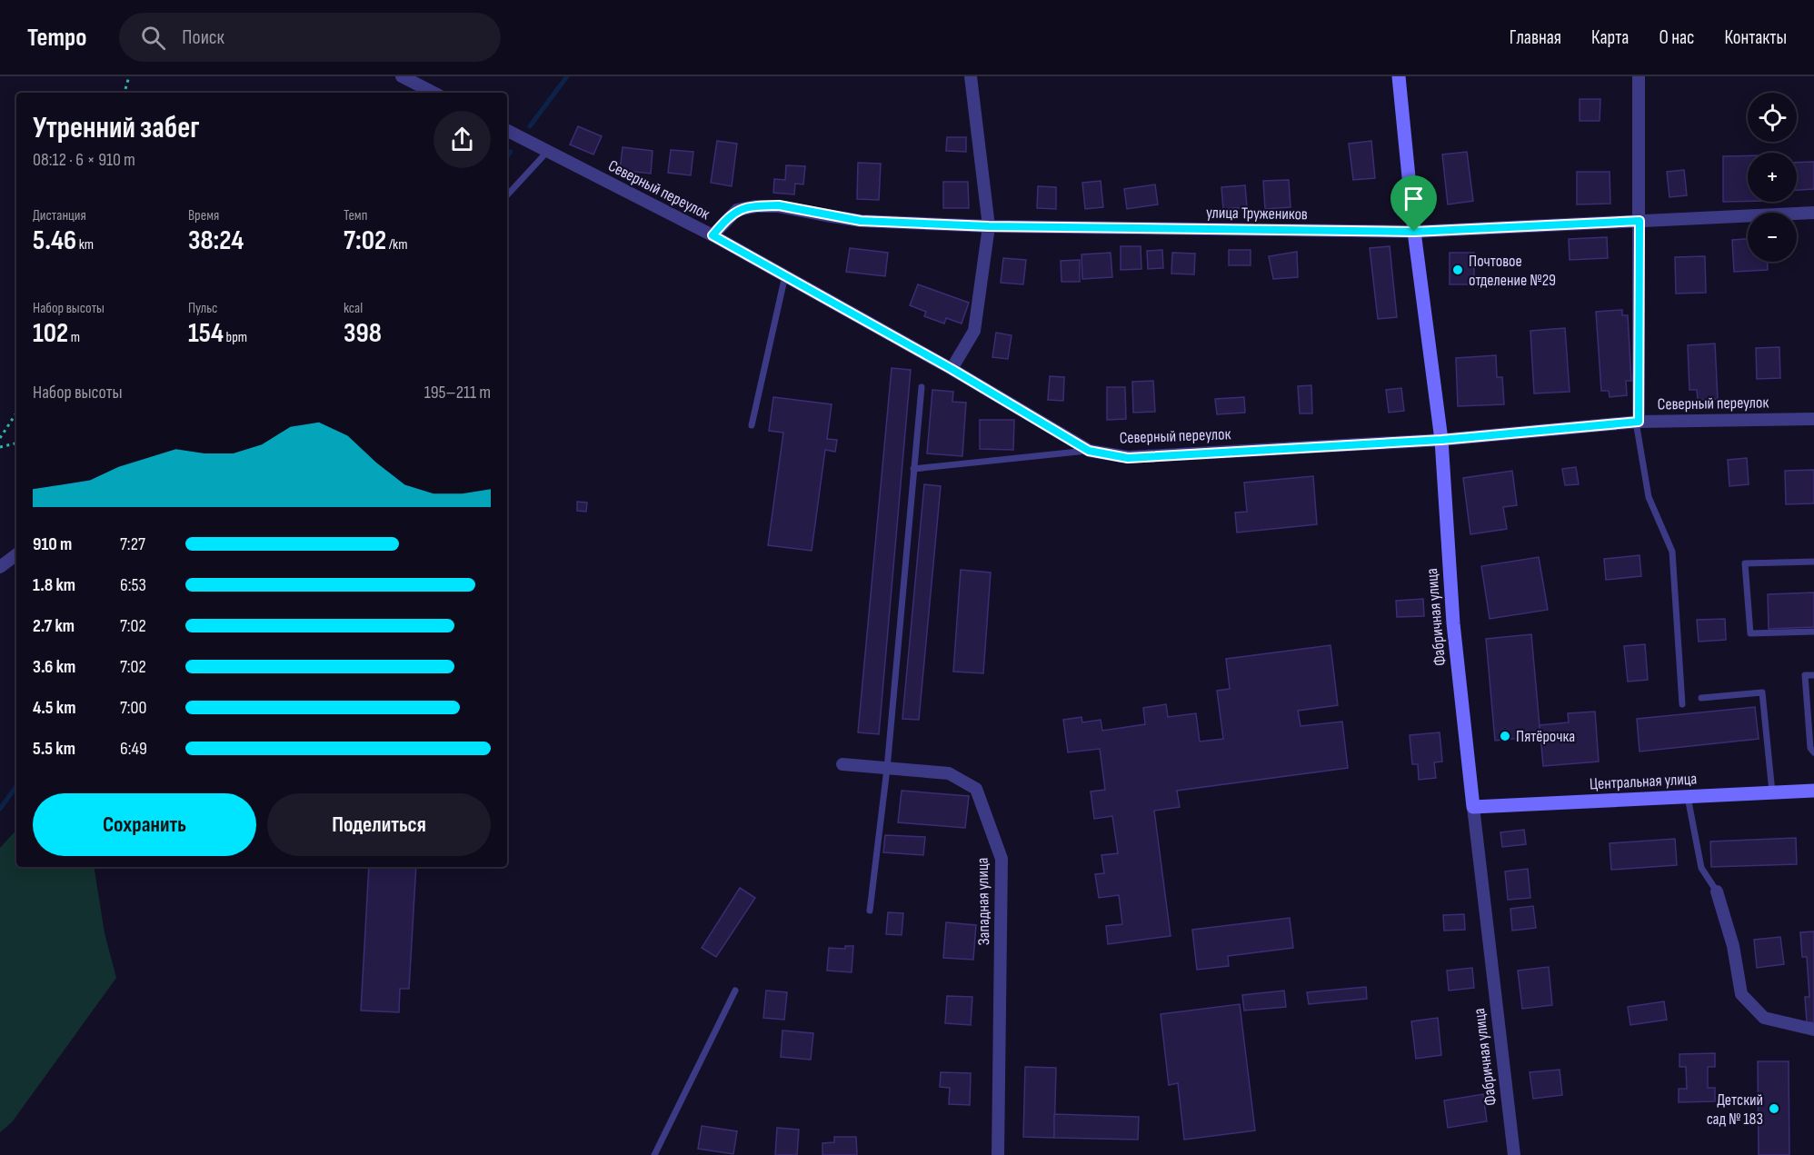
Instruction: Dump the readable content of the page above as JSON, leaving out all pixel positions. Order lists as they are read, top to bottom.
{
  "streets": {
    "street": [
      "Северный переулок",
      "улица Тружеников",
      "Фабричная улица",
      "Центральная улица",
      "Западная улица"
    ]
  },
  "crossings": [
    ["Северный переулок", "улица Тружеников"],
    ["Северный переулок", "Фабричная улица"],
    ["улица Тружеников", "Фабричная улица"],
    ["Фабричная улица", "Центральная улица"]
  ],
  "places": ["Почтовое отделение №29", "Пятёрочка", "Детский сад № 183"],
  "page": {
    "header": "Tempo",
    "search": "Поиск",
    "nav": [
      "Главная",
      "Карта",
      "О нас",
      "Контакты"
    ],
    "map_buttons": ["+", "−"],
    "heading": ["Утренний забег", "08:12 · 6 × 910 m"],
    "stats": [
      ["Дистанция", "5.46 km"],
      ["Время", "38:24"],
      ["Темп", "7:02 /km"],
      ["Набор высоты", "102 m"],
      ["Пульс", "154 bpm"],
      ["kcal", "398"]
    ],
    "chart": ["Набор высоты", "195–211 m"],
    "list": [
      {
        "name": "910 m",
        "note": "7:27"
      },
      {
        "name": "1.8 km",
        "note": "6:53"
      },
      {
        "name": "2.7 km",
        "note": "7:02"
      },
      {
        "name": "3.6 km",
        "note": "7:02"
      },
      {
        "name": "4.5 km",
        "note": "7:00"
      },
      {
        "name": "5.5 km",
        "note": "6:49"
      }
    ],
    "buttons": ["Сохранить", "Поделиться"]
  }
}
